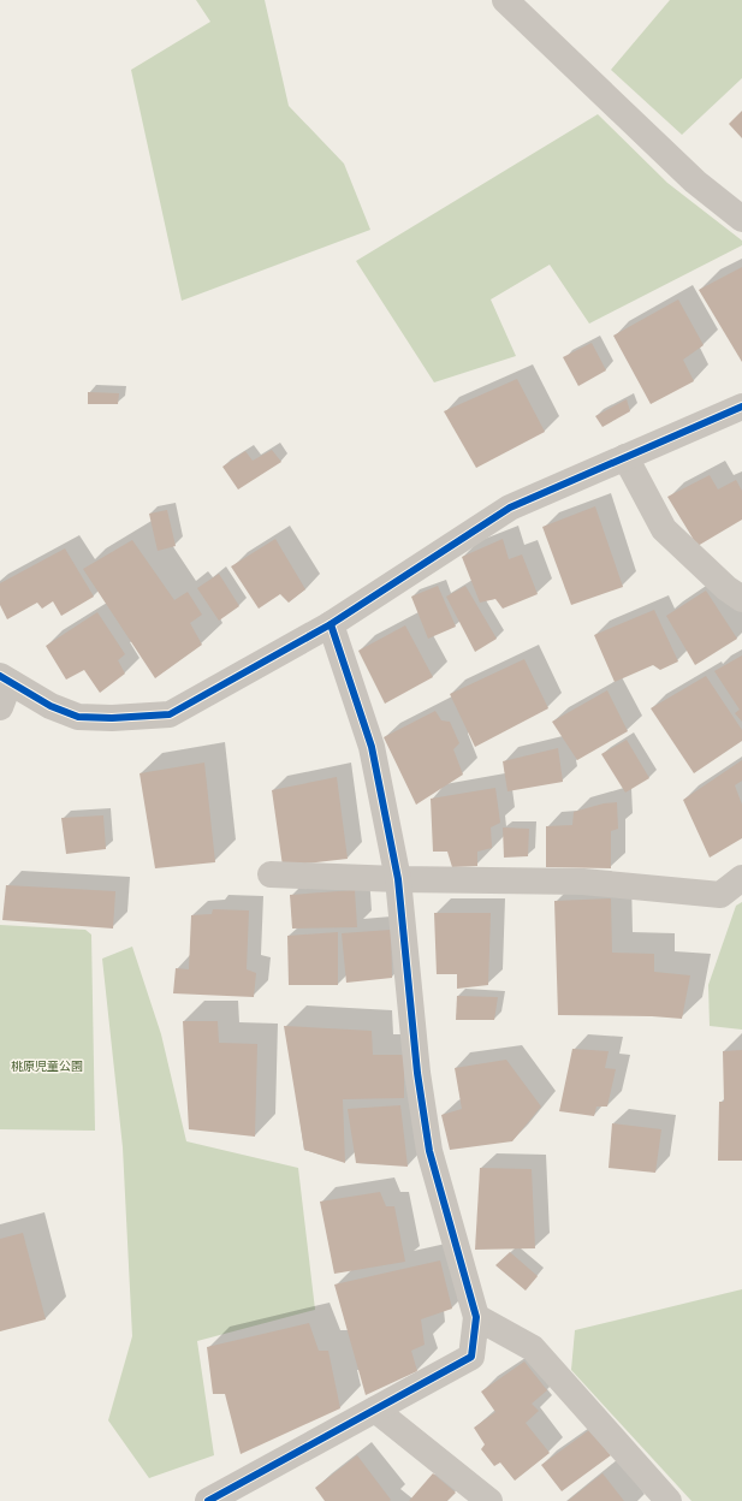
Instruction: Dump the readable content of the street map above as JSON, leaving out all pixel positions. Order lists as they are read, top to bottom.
{
  "parks": ["桃原児童公園"]
}
